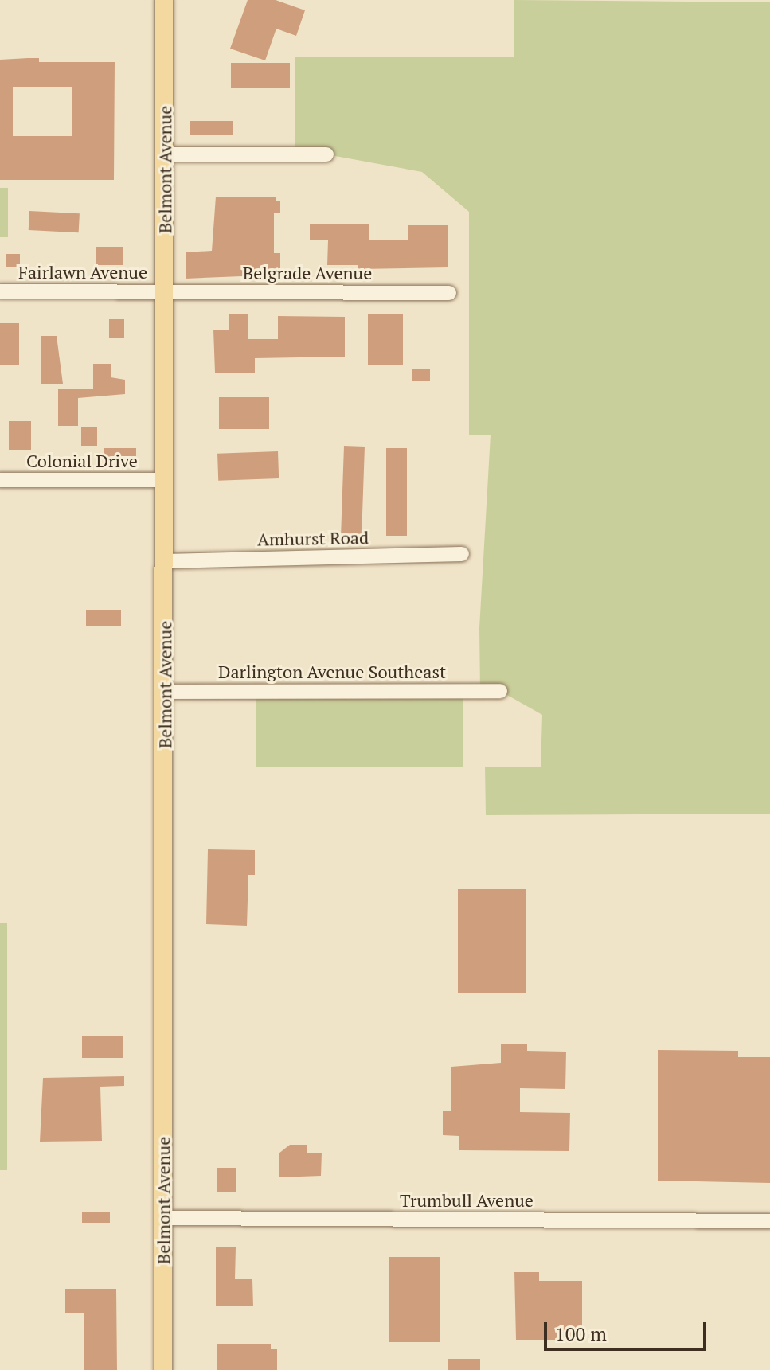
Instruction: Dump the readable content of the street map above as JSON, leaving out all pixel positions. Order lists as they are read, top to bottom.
{
  "streets": {
    "main road": ["Belmont Avenue"],
    "street": [
      "Fairlawn Avenue",
      "Belgrade Avenue",
      "Colonial Drive",
      "Amhurst Road",
      "Darlington Avenue Southeast",
      "Trumbull Avenue"
    ]
  },
  "crossings": [
    ["Belmont Avenue", "Fairlawn Avenue"],
    ["Belmont Avenue", "Belgrade Avenue"],
    ["Belmont Avenue", "Colonial Drive"],
    ["Belmont Avenue", "Amhurst Road"],
    ["Belmont Avenue", "Darlington Avenue Southeast"],
    ["Belmont Avenue", "Trumbull Avenue"],
    ["Fairlawn Avenue", "Belgrade Avenue"]
  ],
  "scale_bar": "100 m"
}
